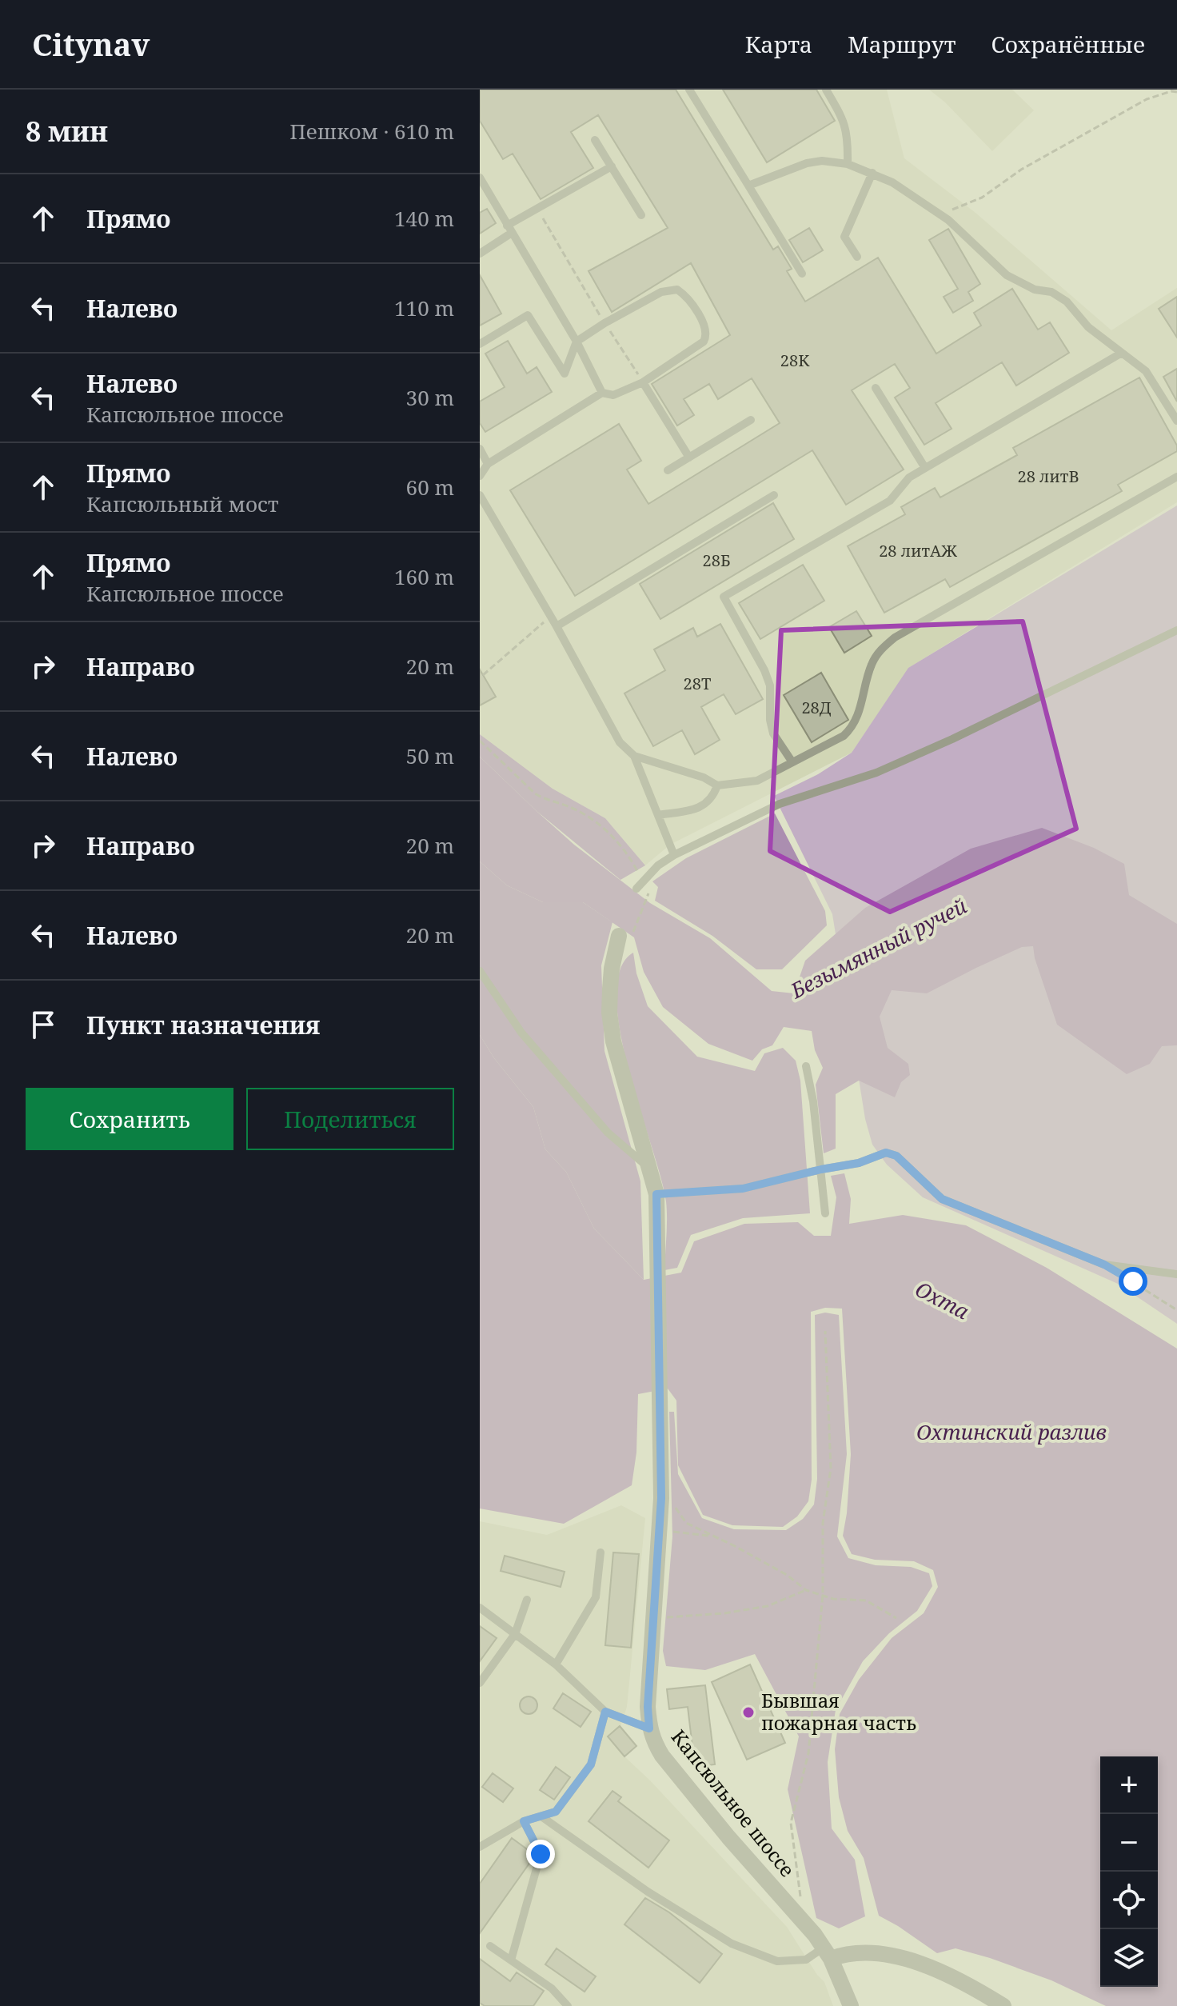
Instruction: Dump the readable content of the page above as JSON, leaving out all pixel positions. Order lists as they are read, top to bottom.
{
  "streets": {
    "street": ["Капсюльное шоссе"]
  },
  "water": ["Безымянный ручей", "Охта", "Охтинский разлив"],
  "places": ["Бывшая пожарная часть"],
  "house_numbers": [
    "28К",
    "28 литВ",
    "28 литАЖ",
    "28Б",
    "28Т",
    "28Д"
  ],
  "page": {
    "header": "Citynav",
    "nav": ["Карта", "Маршрут", "Сохранённые"],
    "heading": ["8 мин", "Пешком · 610 m"],
    "list": [
      ["Прямо", "140 m"],
      ["Налево", "110 m"],
      ["Налево", "Капсюльное шоссе", "30 m"],
      ["Прямо", "Капсюльный мост", "60 m"],
      ["Прямо", "Капсюльное шоссе", "160 m"],
      ["Направо", "20 m"],
      ["Налево", "50 m"],
      ["Направо", "20 m"],
      ["Налево", "20 m"],
      "Пункт назначения"
    ],
    "buttons": ["Сохранить", "Поделиться"],
    "map_buttons": ["+", "−"]
  }
}
